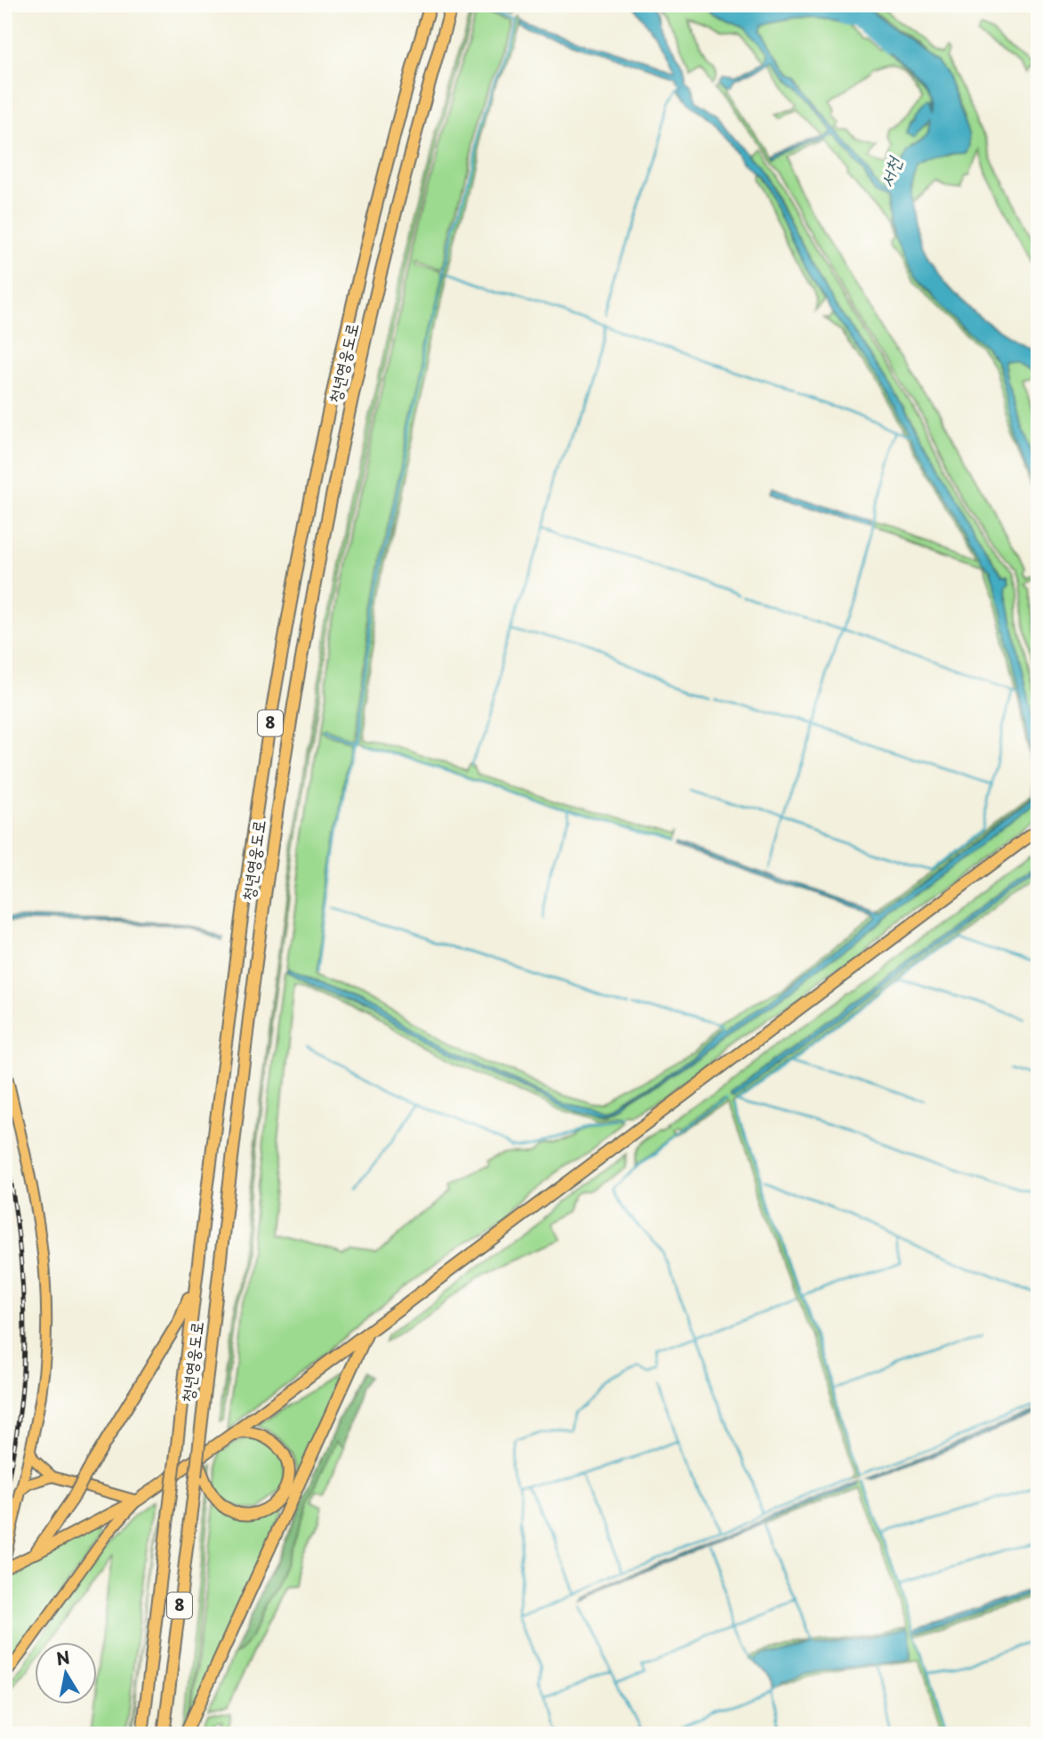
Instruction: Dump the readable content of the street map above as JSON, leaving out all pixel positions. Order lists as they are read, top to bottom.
{
  "streets": {
    "highway": ["청년영웅도로", "8"]
  },
  "water": ["서천"],
  "north": "top"
}
